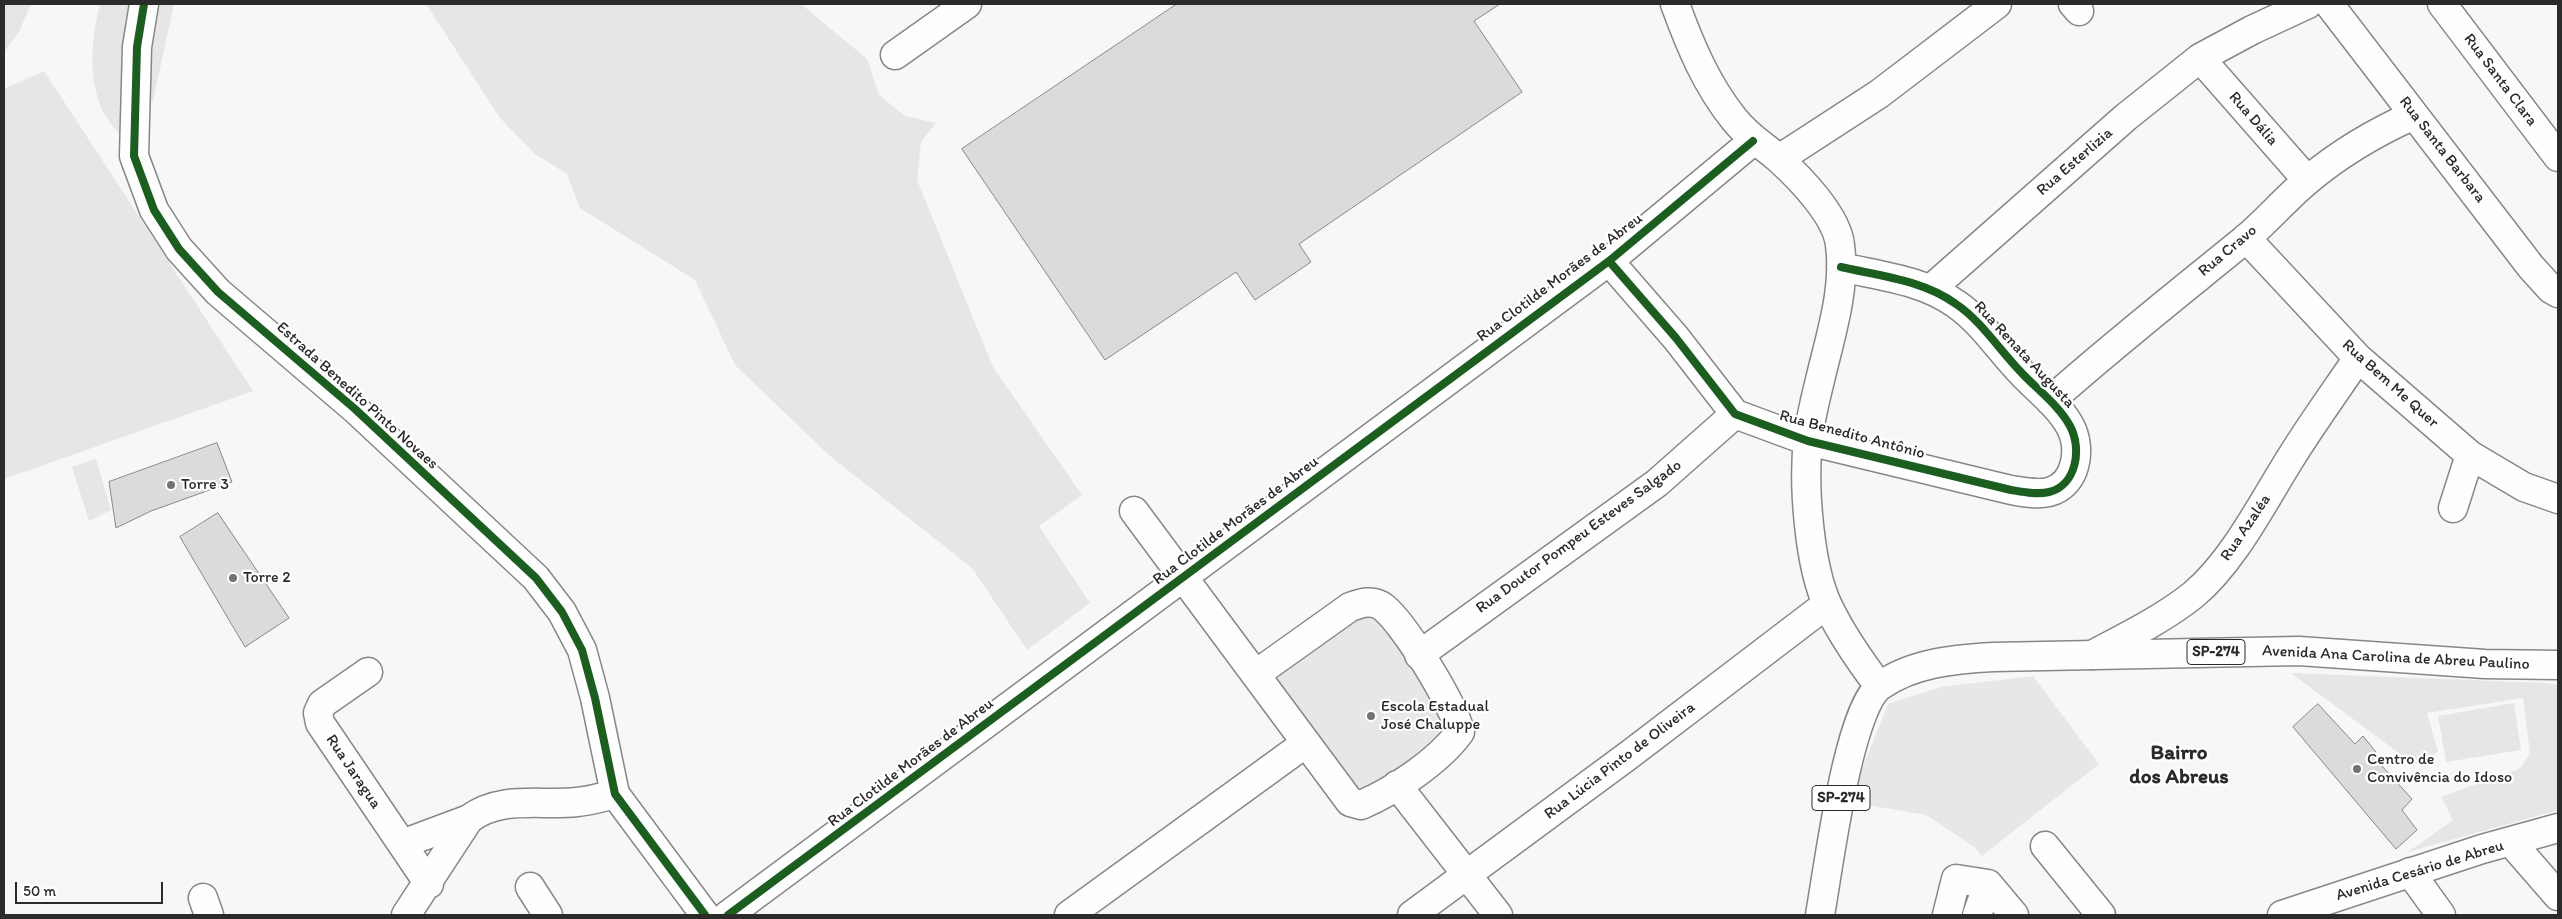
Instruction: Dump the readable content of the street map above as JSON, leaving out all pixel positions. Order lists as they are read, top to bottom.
{
  "streets": {
    "street": [
      "Rua Santa Clara",
      "Rua Dália",
      "Rua Santa Barbara",
      "Rua Esterlizia",
      "Rua Cravo",
      "Rua Clotilde Morães de Abreu",
      "Rua Renata Augusta",
      "Rua Bem Me Quer",
      "Estrada Benedito Pinto Novaes",
      "Rua Benedito Antônio",
      "Rua Azaléa",
      "Rua Doutor Pompeu Esteves Salgado",
      "SP-274",
      "Avenida Ana Carolina de Abreu Paulino",
      "Rua Lúcia Pinto de Oliveira",
      "Rua Jaragua",
      "Avenida Cesário de Abreu"
    ]
  },
  "crossings": [
    ["Rua Dália", "Rua Esterlizia"],
    ["Rua Dália", "Rua Cravo"],
    ["Rua Santa Barbara", "Rua Esterlizia"],
    ["Rua Santa Barbara", "Rua Cravo"],
    ["Rua Esterlizia", "Rua Renata Augusta"],
    ["Rua Cravo", "Rua Renata Augusta"],
    ["Rua Cravo", "Rua Bem Me Quer"],
    ["Rua Renata Augusta", "Rua Benedito Antônio"],
    ["Rua Bem Me Quer", "Rua Azaléa"],
    ["Rua Benedito Antônio", "Rua Doutor Pompeu Esteves Salgado"],
    ["Rua Azaléa", "Avenida Ana Carolina de Abreu Paulino"],
    ["SP-274", "Avenida Ana Carolina de Abreu Paulino"]
  ],
  "districts": ["Bairro dos Abreus"],
  "places": [
    "Torre 3",
    "Torre 2",
    "Escola Estadual José Chaluppe",
    "Centro de Convivência do Idoso"
  ],
  "scale_bar": "50 m"
}
